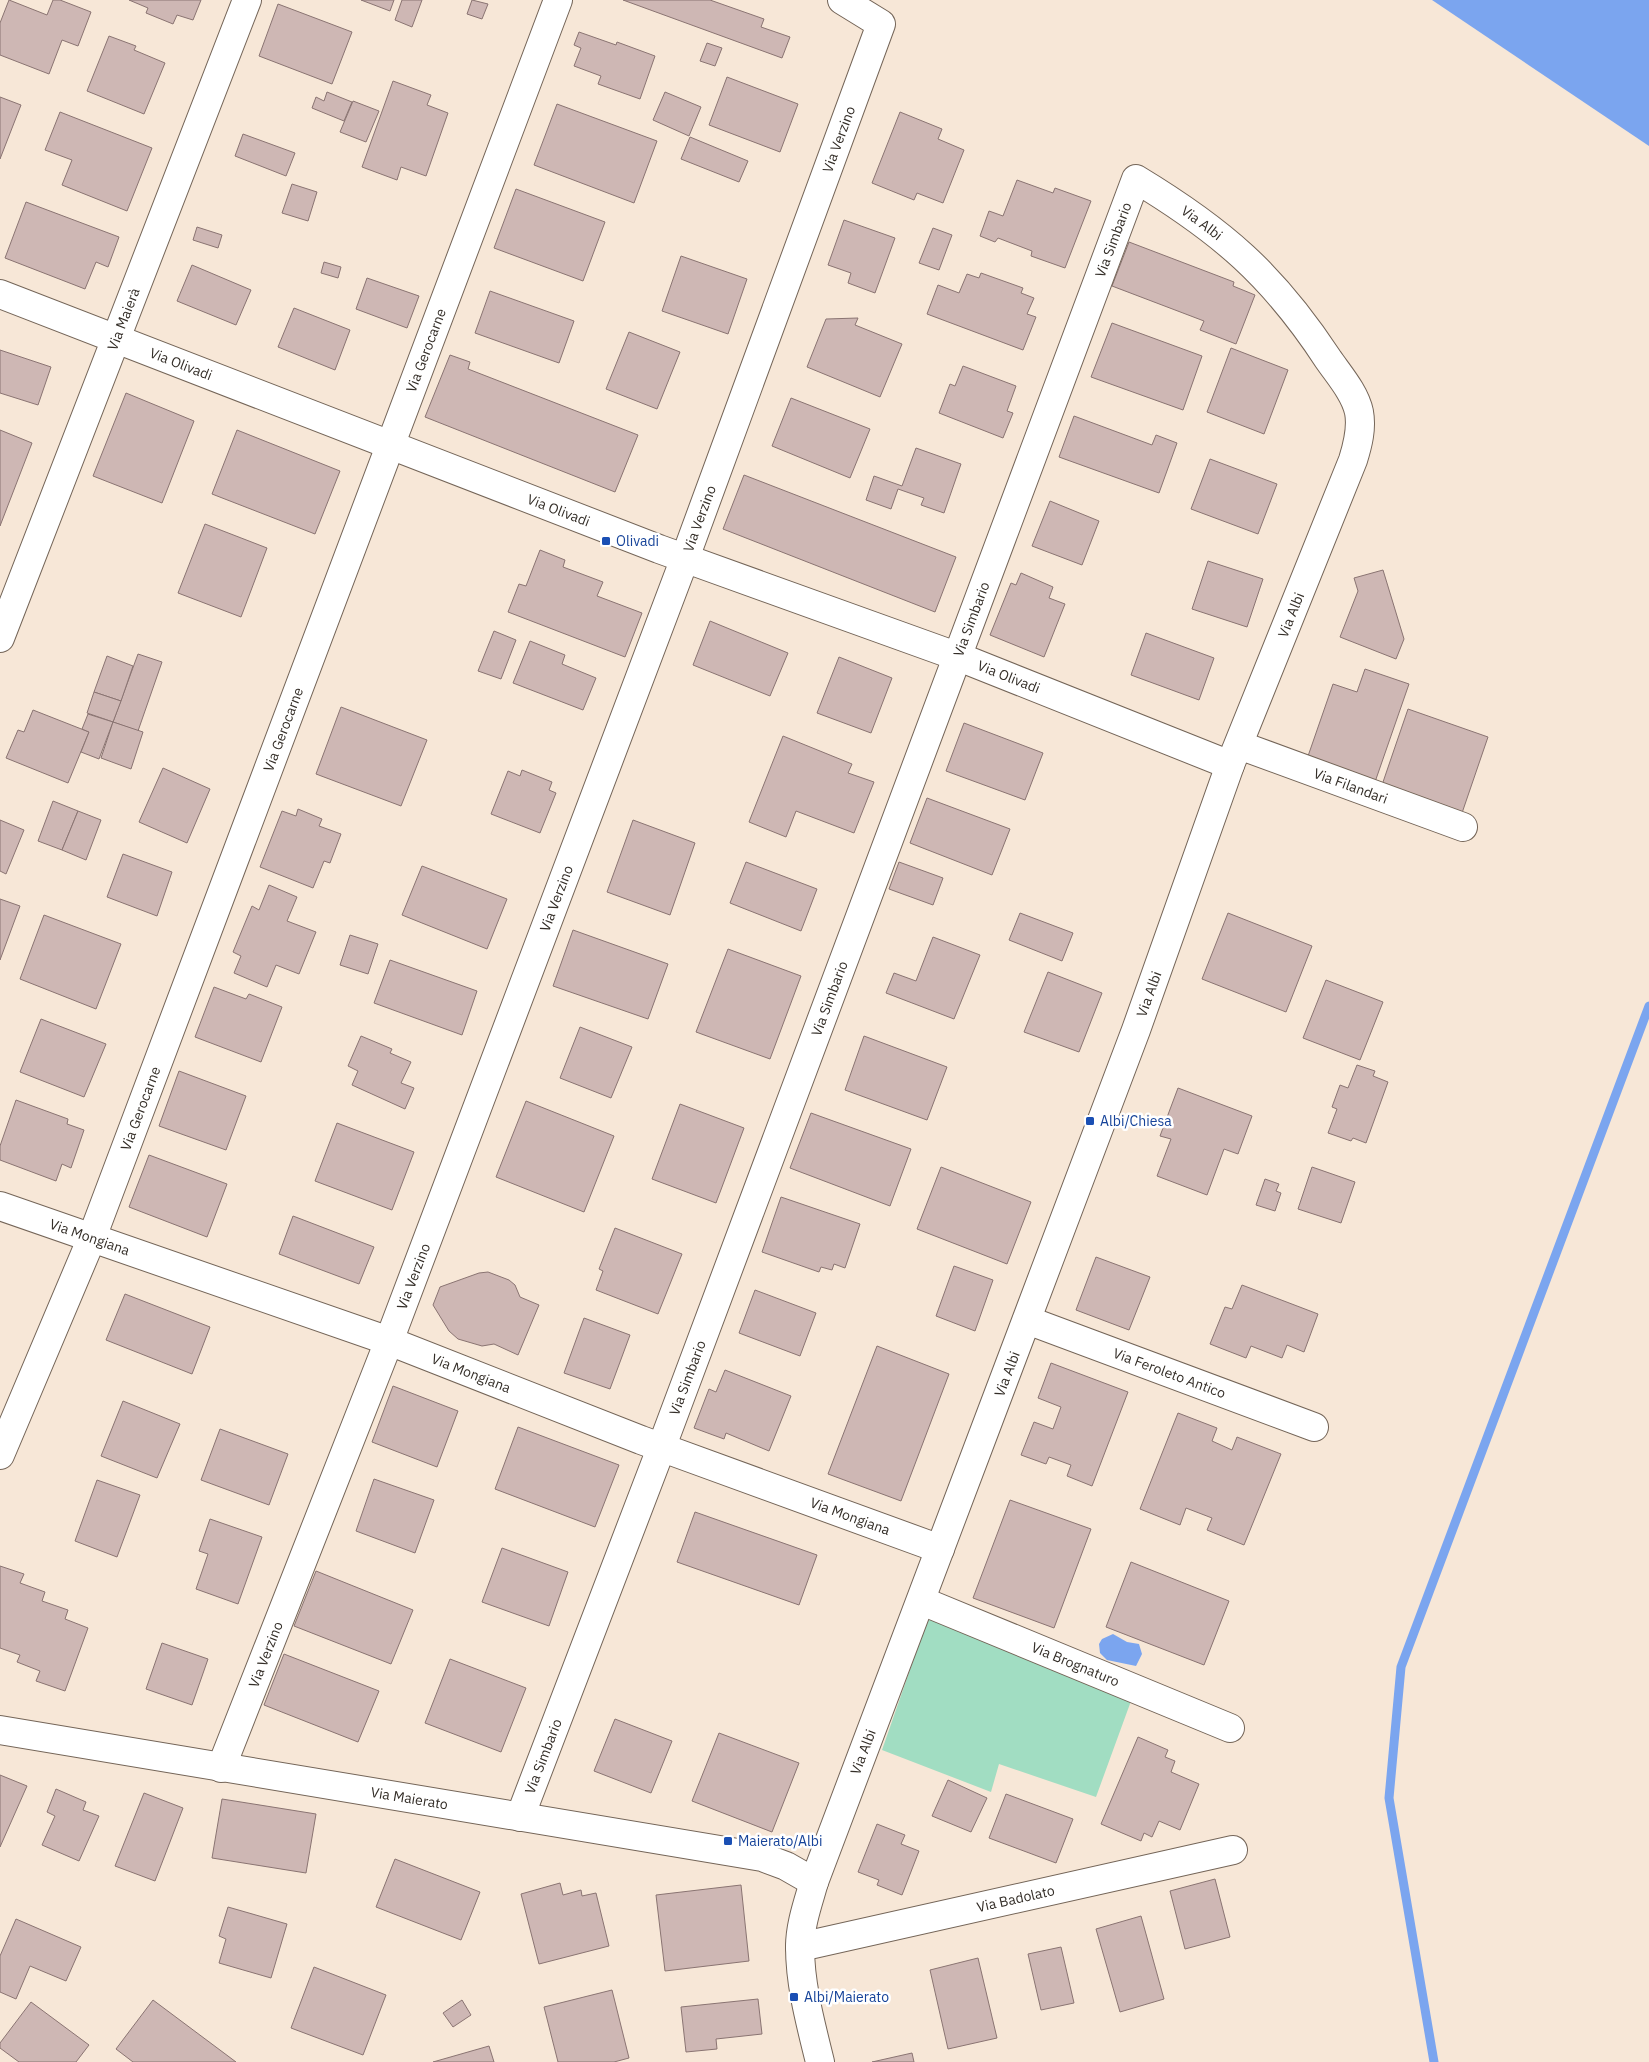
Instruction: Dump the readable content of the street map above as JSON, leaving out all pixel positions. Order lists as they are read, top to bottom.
{
  "streets": {
    "street": [
      "Via Verzino",
      "Via Albi",
      "Via Simbario",
      "Via Maierà",
      "Via Gerocarne",
      "Via Olivadi",
      "Via Filandari",
      "Via Mongiana",
      "Via Feroleto Antico",
      "Via Brognaturo",
      "Via Maierato",
      "Via Badolato"
    ]
  },
  "crossings": [
    ["Via Verzino", "Via Olivadi"],
    ["Via Verzino", "Via Mongiana"],
    ["Via Verzino", "Via Maierato"],
    ["Via Albi", "Via Simbario"],
    ["Via Albi", "Via Olivadi"],
    ["Via Albi", "Via Filandari"],
    ["Via Albi", "Via Mongiana"],
    ["Via Albi", "Via Feroleto Antico"],
    ["Via Albi", "Via Brognaturo"],
    ["Via Albi", "Via Maierato"],
    ["Via Albi", "Via Badolato"],
    ["Via Simbario", "Via Olivadi"],
    ["Via Simbario", "Via Mongiana"],
    ["Via Simbario", "Via Maierato"],
    ["Via Maierà", "Via Olivadi"],
    ["Via Gerocarne", "Via Olivadi"],
    ["Via Gerocarne", "Via Mongiana"],
    ["Via Olivadi", "Via Filandari"]
  ],
  "places": {
    "transit": [
      "Olivadi",
      "Albi/Chiesa",
      "Maierato/Albi",
      "Albi/Maierato"
    ]
  }
}
